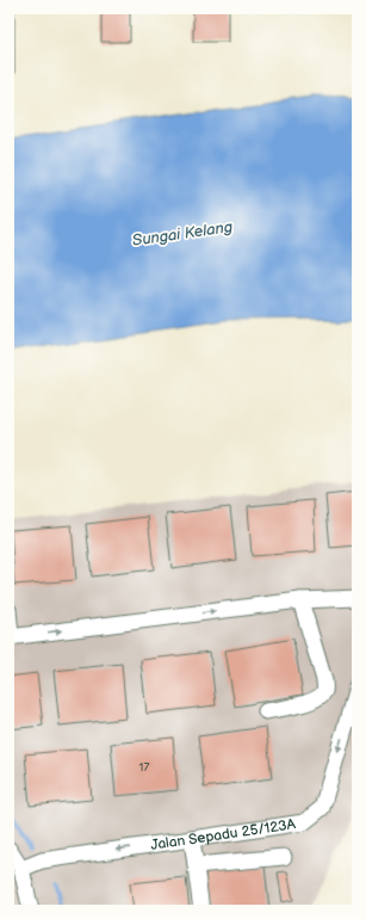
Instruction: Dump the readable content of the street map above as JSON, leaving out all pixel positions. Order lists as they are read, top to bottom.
{
  "streets": {
    "street": ["Jalan Sepadu 25/123A"]
  },
  "one_way": ["Jalan Sepadu 25/123A"],
  "water": ["Sungai Kelang"],
  "house_numbers": ["17"]
}
